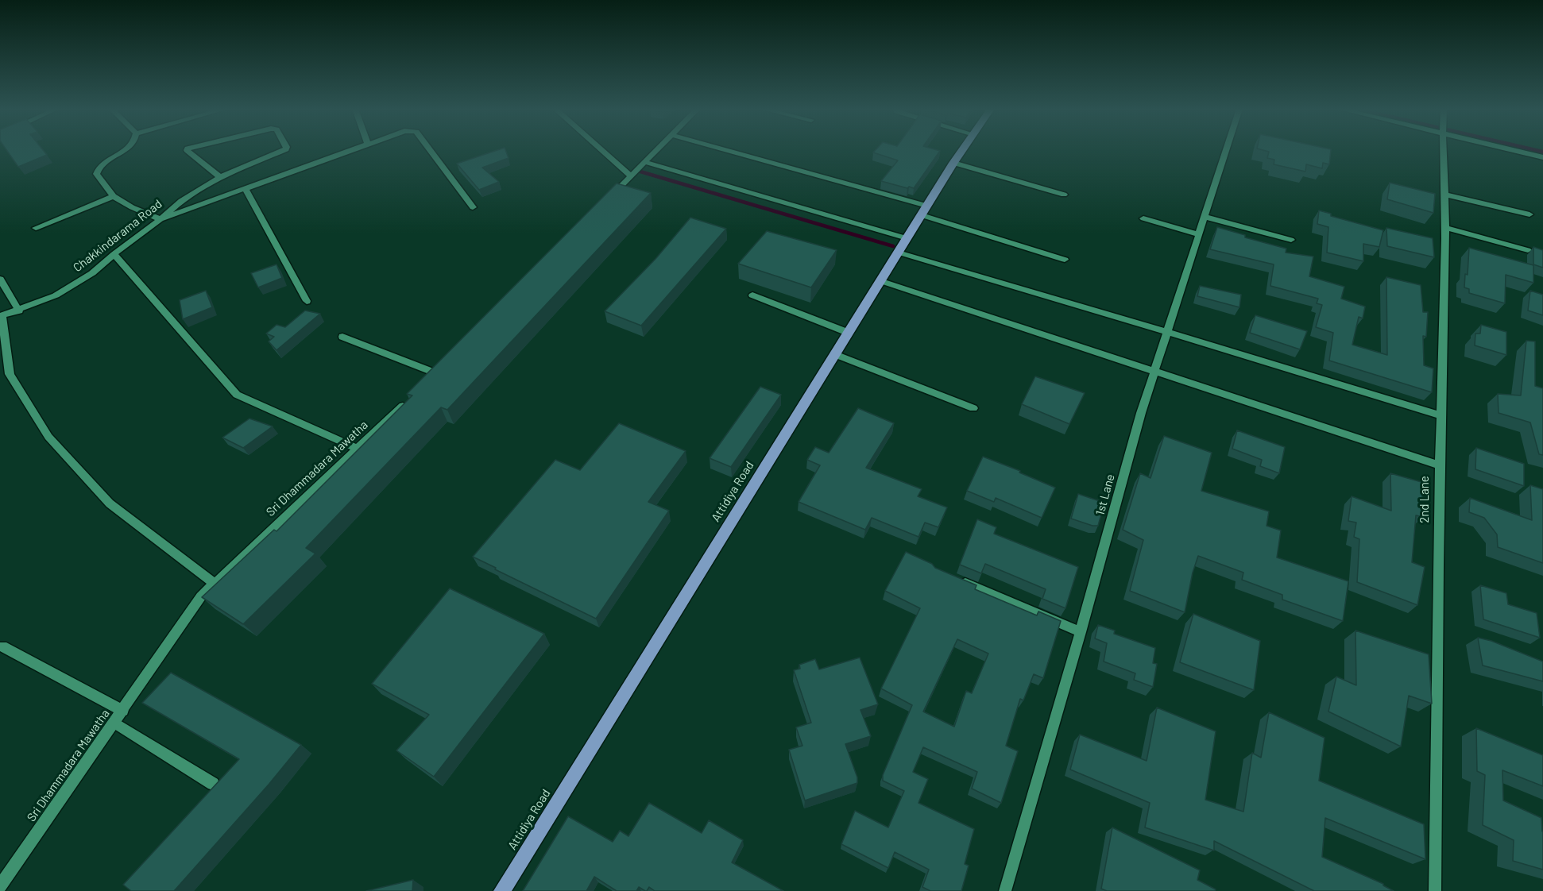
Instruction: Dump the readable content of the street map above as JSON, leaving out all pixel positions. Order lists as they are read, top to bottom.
{
  "streets": {
    "main road": ["Attidiya Road"],
    "street": [
      "Chakkindarama Road",
      "Sri Dhammadara Mawatha",
      "1st Lane",
      "2nd Lane"
    ]
  }
}
